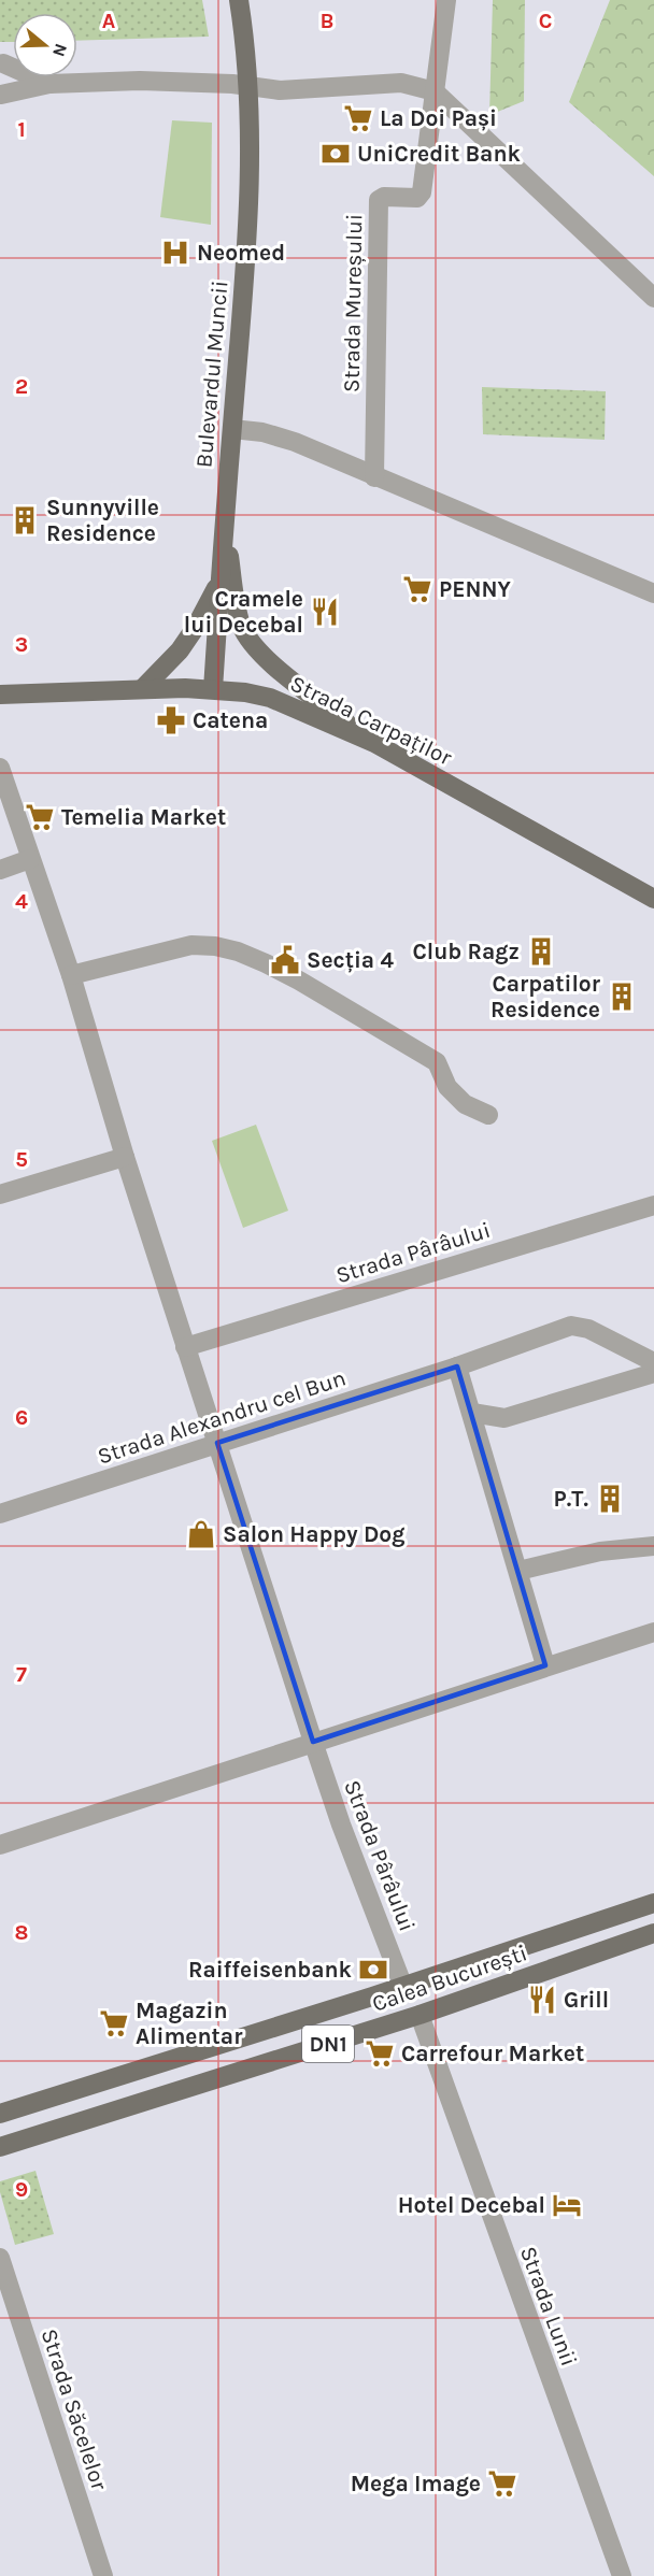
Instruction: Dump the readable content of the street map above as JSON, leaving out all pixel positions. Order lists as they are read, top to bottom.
{
  "streets": {
    "main road": [
      "Bulevardul Muncii",
      "Strada Carpaților",
      "Calea București",
      "DN1"
    ],
    "street": [
      "Strada Mureșului",
      "Strada Pârâului",
      "Strada Alexandru cel Bun",
      "Strada Lunii",
      "Strada Săcelelor"
    ]
  },
  "crossings": [
    ["Bulevardul Muncii", "Strada Carpaților"],
    ["Strada Pârâului", "Strada Alexandru cel Bun"],
    ["Strada Pârâului", "Calea București"],
    ["Calea București", "Strada Lunii"]
  ],
  "places": {
    "supermarket": [
      "La Doi Pași",
      "PENNY",
      "Temelia Market",
      "Magazin Alimentar",
      "Carrefour Market",
      "Mega Image"
    ],
    "bank": ["UniCredit Bank", "Raiffeisenbank"],
    "hospital": ["Neomed"],
    "building": [
      "Sunnyville Residence",
      "Club Ragz",
      "Carpatilor Residence",
      "P.T."
    ],
    "restaurant": ["Cramele lui Decebal", "Grill"],
    "pharmacy": ["Catena"],
    "public building": ["Secția 4"],
    "shop": ["Salon Happy Dog"],
    "hotel": ["Hotel Decebal"]
  },
  "north": "right",
  "grid": {
    "columns": ["A", "B", "C"],
    "rows": [
      "1",
      "2",
      "3",
      "4",
      "5",
      "6",
      "7",
      "8",
      "9"
    ]
  }
}
